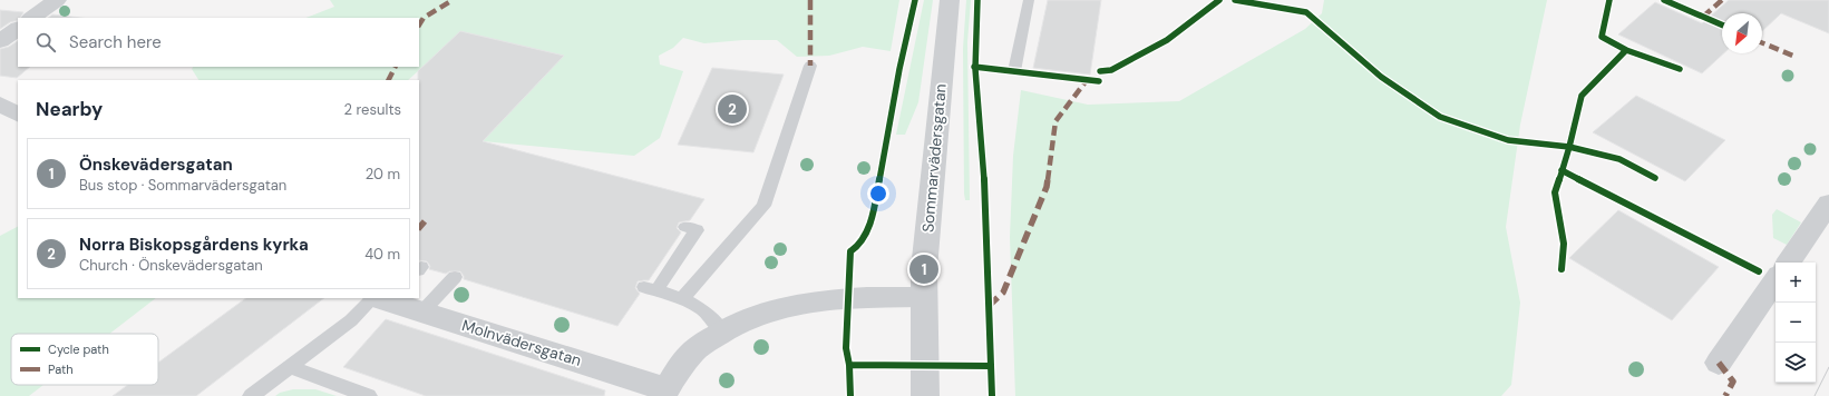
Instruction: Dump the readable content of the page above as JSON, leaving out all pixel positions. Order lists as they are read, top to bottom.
{
  "streets": {
    "street": ["Sommarvädersgatan", "Molnvädersgatan"]
  },
  "legend": ["Cycle path", "Path"],
  "north": "bottom left",
  "page": {
    "search": "Search here",
    "heading": ["Nearby", "2 results"],
    "pins": ["2", "1"],
    "list": [
      {
        "mark": "1",
        "name": "Önskevädersgatan",
        "note": "Bus stop · Sommarvädersgatan",
        "value": "20 m"
      },
      {
        "mark": "2",
        "name": "Norra Biskopsgårdens kyrka",
        "note": "Church · Önskevädersgatan",
        "value": "40 m"
      }
    ],
    "map_buttons": ["+", "−"]
  }
}
